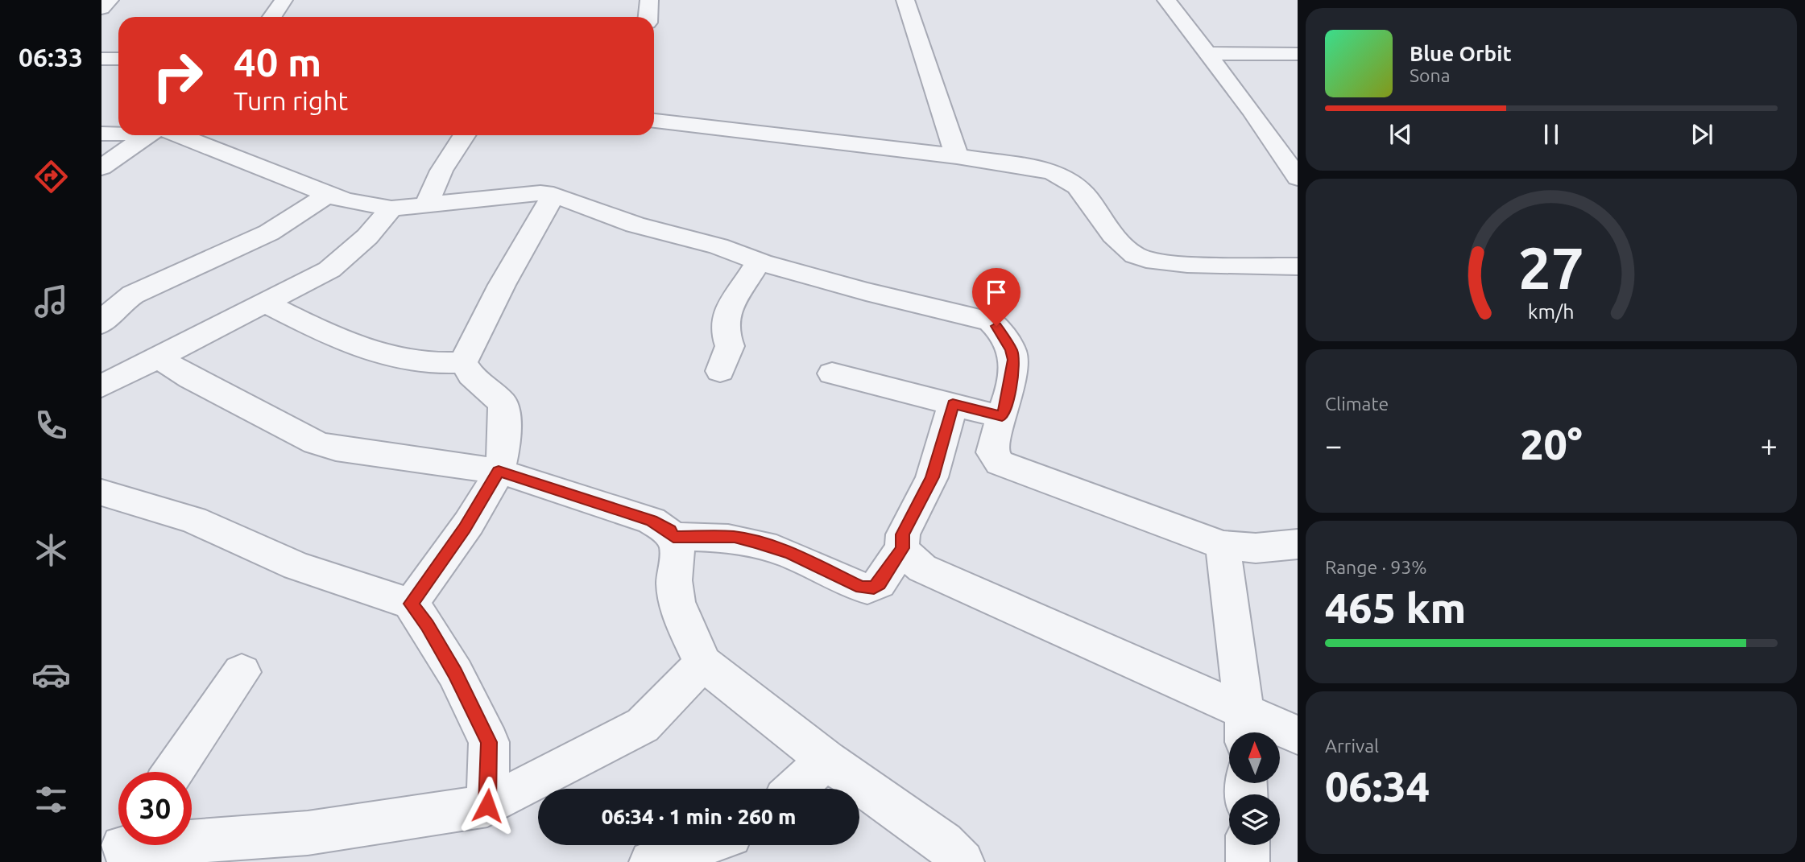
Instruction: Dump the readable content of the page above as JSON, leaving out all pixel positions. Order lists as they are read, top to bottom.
{
  "north": "top",
  "page": {
    "tabs": "06:33",
    "turn": ["40 m", "Turn right"],
    "song": ["Blue Orbit", "Sona"],
    "tile": [
      "Climate",
      ["Range · 93%", "465 km"],
      ["Arrival", "06:34"]
    ],
    "heat": ["−", "20°", "+"],
    "limit": "30",
    "trip": "06:34 · 1 min · 260 m",
    "gauge": ["27", "km/h"]
  }
}
